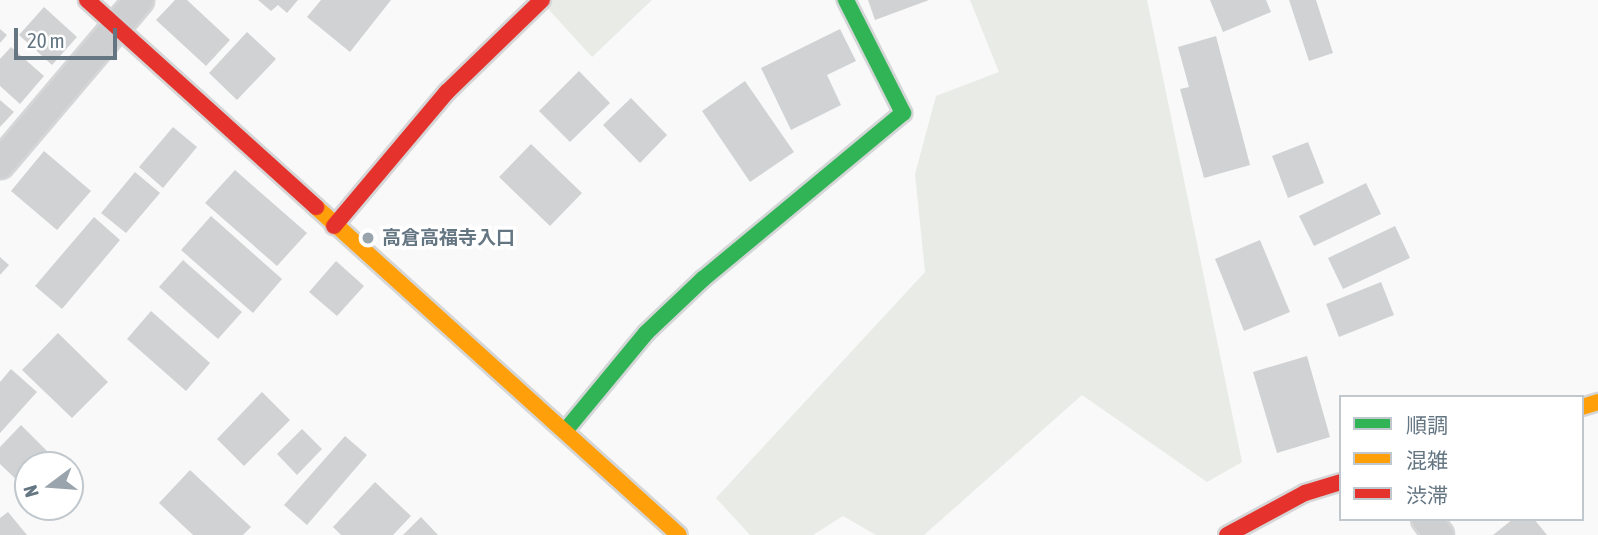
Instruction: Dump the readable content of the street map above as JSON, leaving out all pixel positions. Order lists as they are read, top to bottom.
{
  "places": ["高倉高福寺入口"],
  "legend": ["順調", "混雑", "渋滞"],
  "scale_bar": "20 m",
  "north": "left"
}
